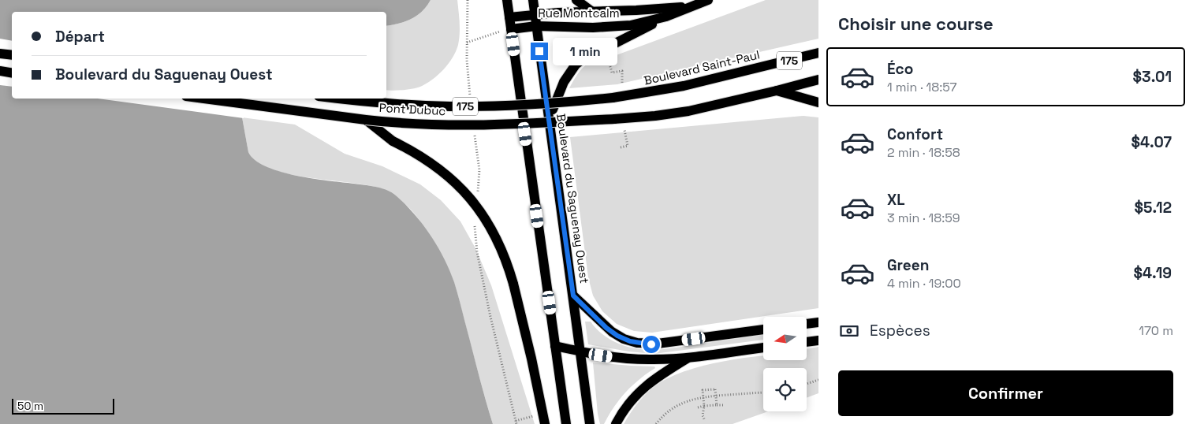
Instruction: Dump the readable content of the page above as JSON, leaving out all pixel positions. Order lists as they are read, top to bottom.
{
  "streets": {
    "main road": [
      "Rue Montcalm",
      "175",
      "Boulevard Saint-Paul",
      "Pont Dubuc",
      "Boulevard du Saguenay Ouest"
    ]
  },
  "crossings": [
    ["Rue Montcalm", "Boulevard du Saguenay Ouest"],
    ["175", "Pont Dubuc"],
    ["Boulevard Saint-Paul", "Pont Dubuc"]
  ],
  "scale_bar": "50 m",
  "north": "left",
  "page": {
    "heading": "Choisir une course",
    "banner": ["Départ", "Boulevard du Saguenay Ouest"],
    "bubble": "1 min",
    "list": [
      {
        "name": "Éco",
        "note": "1 min · 18:57",
        "value": "$3.01"
      },
      {
        "name": "Confort",
        "note": "2 min · 18:58",
        "value": "$4.07"
      },
      {
        "name": "XL",
        "note": "3 min · 18:59",
        "value": "$5.12"
      },
      {
        "name": "Green",
        "note": "4 min · 19:00",
        "value": "$4.19"
      }
    ],
    "pay": ["Espèces", "170 m"],
    "buttons": "Confirmer",
    "scale": "50 m"
  }
}
